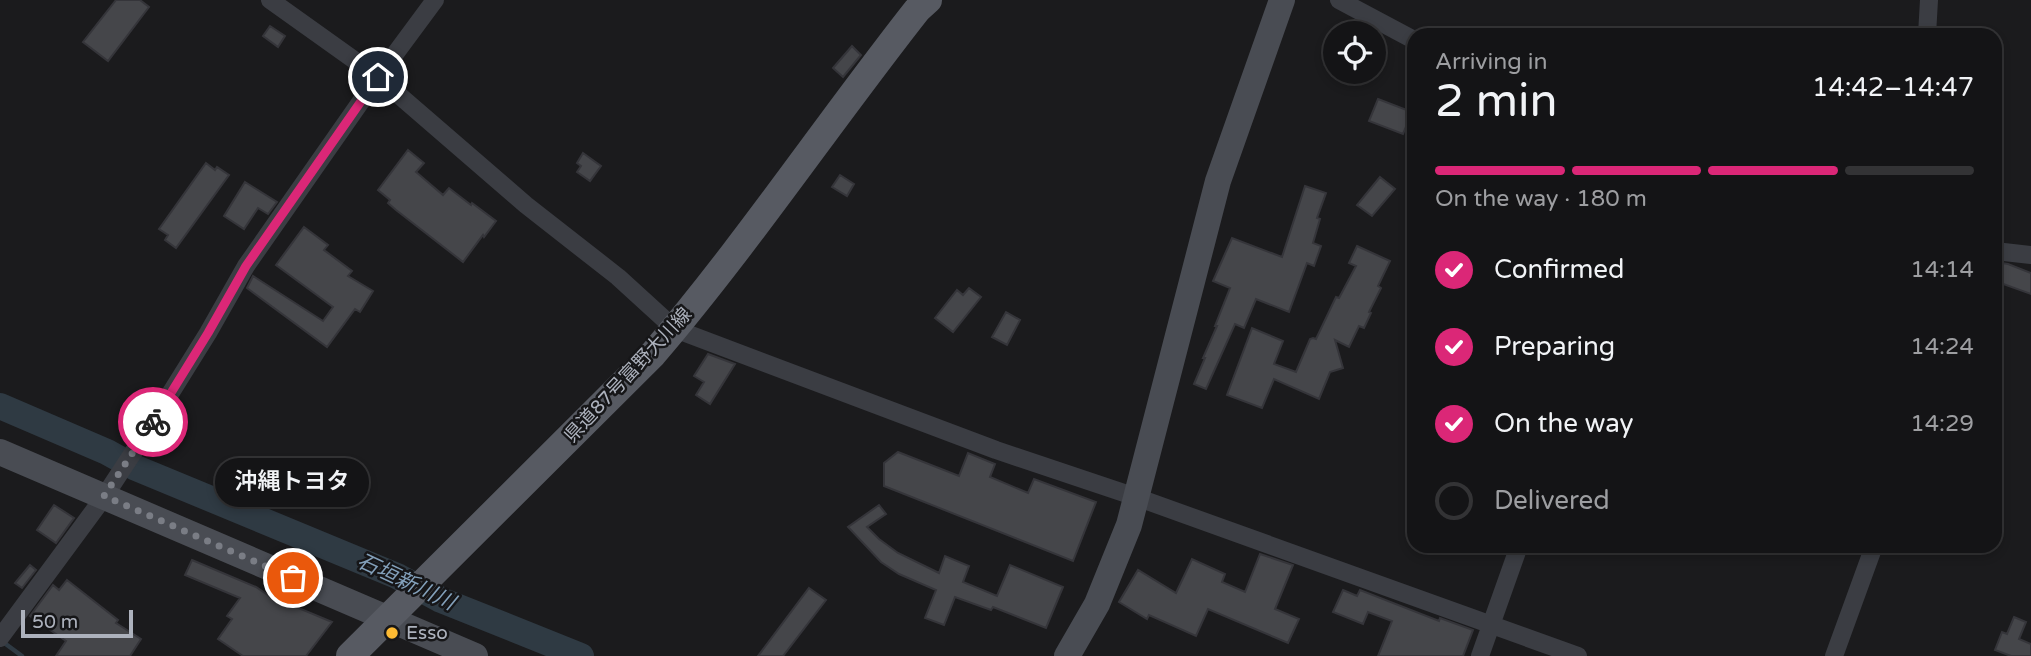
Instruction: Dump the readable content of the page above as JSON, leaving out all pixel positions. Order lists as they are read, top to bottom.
{
  "streets": {
    "main road": ["県道87号富野大川線"]
  },
  "water": ["石垣新川川"],
  "places": ["沖縄トヨタ", "Esso"],
  "scale_bar": "50 m",
  "page": {
    "heading": ["2 min", "Arriving in", "14:42–14:47"],
    "bar": "On the way · 180 m",
    "list": [
      ["Confirmed", "14:14"],
      ["Preparing", "14:24"],
      ["On the way", "14:29"],
      "Delivered"
    ],
    "bubble": "沖縄トヨタ",
    "scale": "50 m"
  }
}
